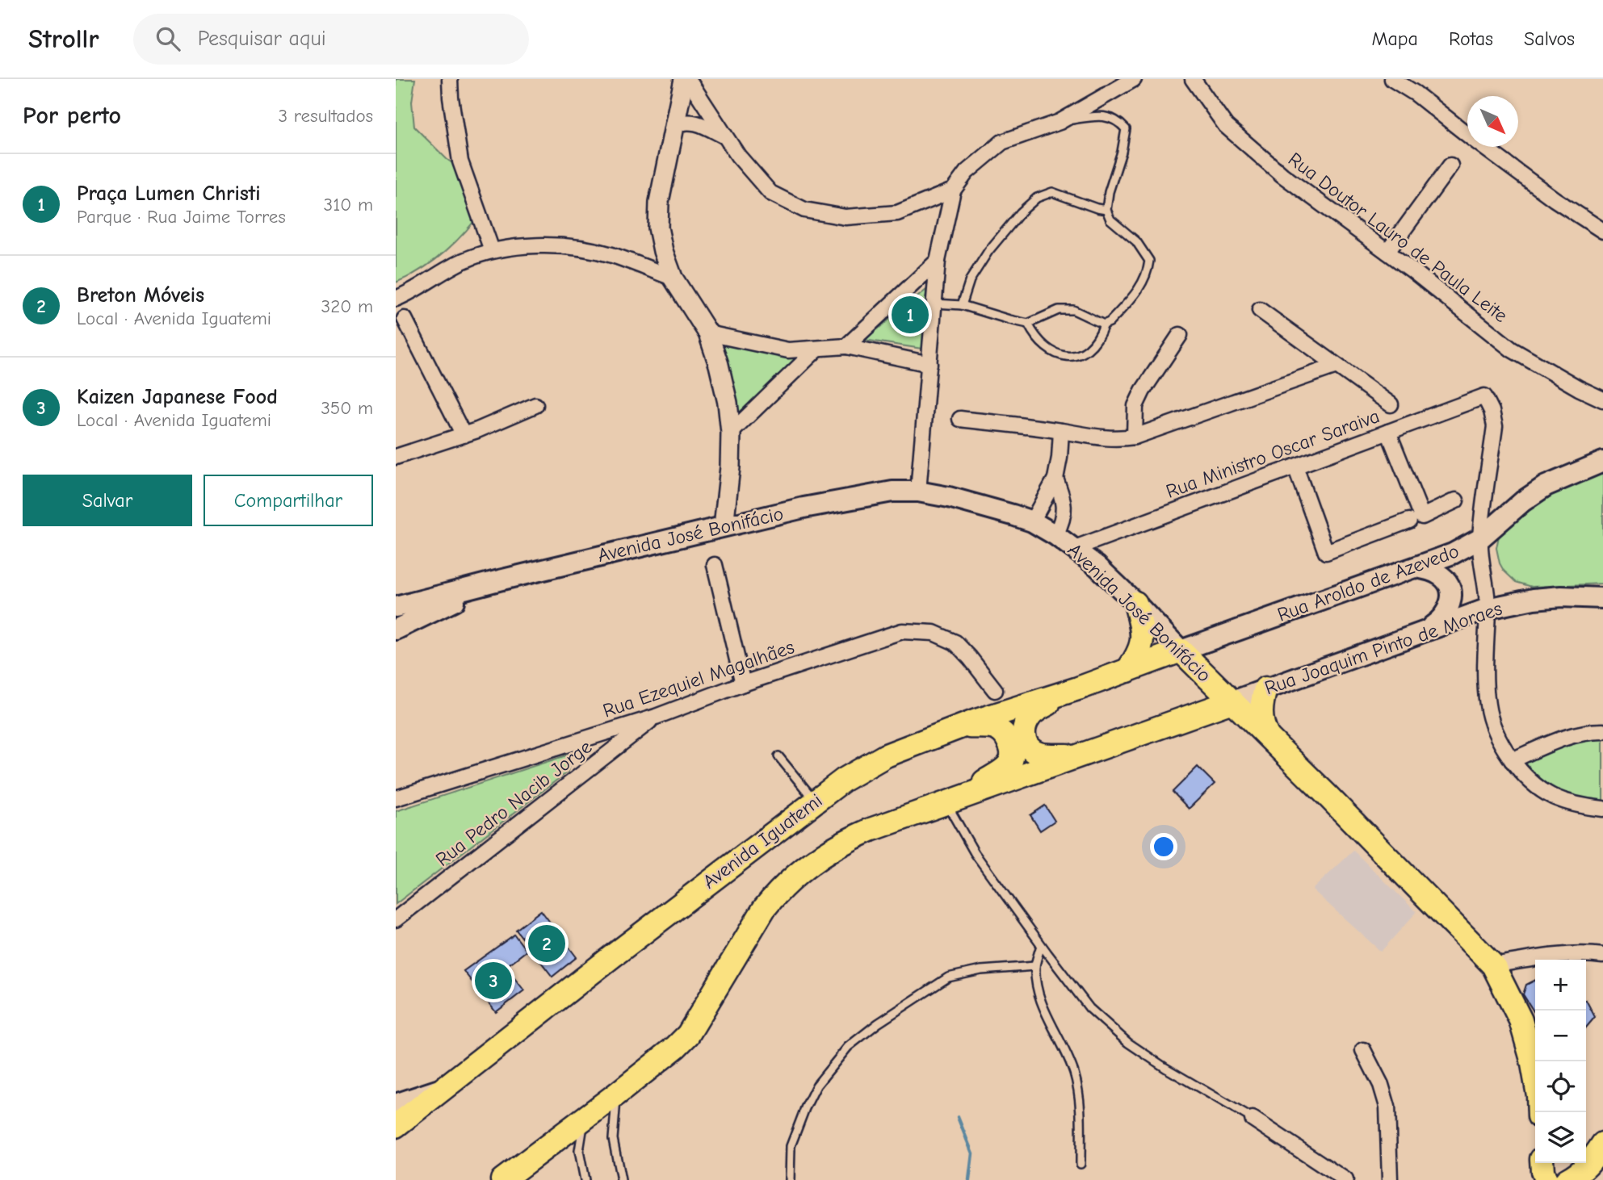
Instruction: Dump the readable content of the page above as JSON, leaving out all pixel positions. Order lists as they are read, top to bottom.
{
  "streets": {
    "main road": [
      "Avenida José Bonifácio",
      "Rua Aroldo de Azevedo",
      "Rua Joaquim Pinto de Moraes",
      "Avenida Iguatemi"
    ],
    "street": [
      "Rua Doutor Lauro de Paula Leite",
      "Rua Ministro Oscar Saraiva",
      "Rua Ezequiel Magalhães",
      "Rua Pedro Nacib Jorge"
    ]
  },
  "crossings": [
    ["Rua Ministro Oscar Saraiva", "Avenida José Bonifácio"],
    ["Rua Ministro Oscar Saraiva", "Rua Aroldo de Azevedo"],
    ["Avenida José Bonifácio", "Rua Aroldo de Azevedo"],
    ["Avenida José Bonifácio", "Rua Joaquim Pinto de Moraes"],
    ["Avenida José Bonifácio", "Avenida Iguatemi"],
    ["Rua Aroldo de Azevedo", "Avenida Iguatemi"],
    ["Rua Ezequiel Magalhães", "Rua Pedro Nacib Jorge"]
  ],
  "north": "bottom right",
  "page": {
    "header": "Strollr",
    "search": "Pesquisar aqui",
    "nav": ["Mapa", "Rotas", "Salvos"],
    "heading": ["Por perto", "3 resultados"],
    "list": [
      {
        "mark": "1",
        "name": "Praça Lumen Christi",
        "note": "Parque · Rua Jaime Torres",
        "value": "310 m"
      },
      {
        "mark": "2",
        "name": "Breton Móveis",
        "note": "Local · Avenida Iguatemi",
        "value": "320 m"
      },
      {
        "mark": "3",
        "name": "Kaizen Japanese Food",
        "note": "Local · Avenida Iguatemi",
        "value": "350 m"
      }
    ],
    "pins": ["1", "2", "3"],
    "buttons": ["Salvar", "Compartilhar"],
    "map_buttons": ["+", "−"]
  }
}
